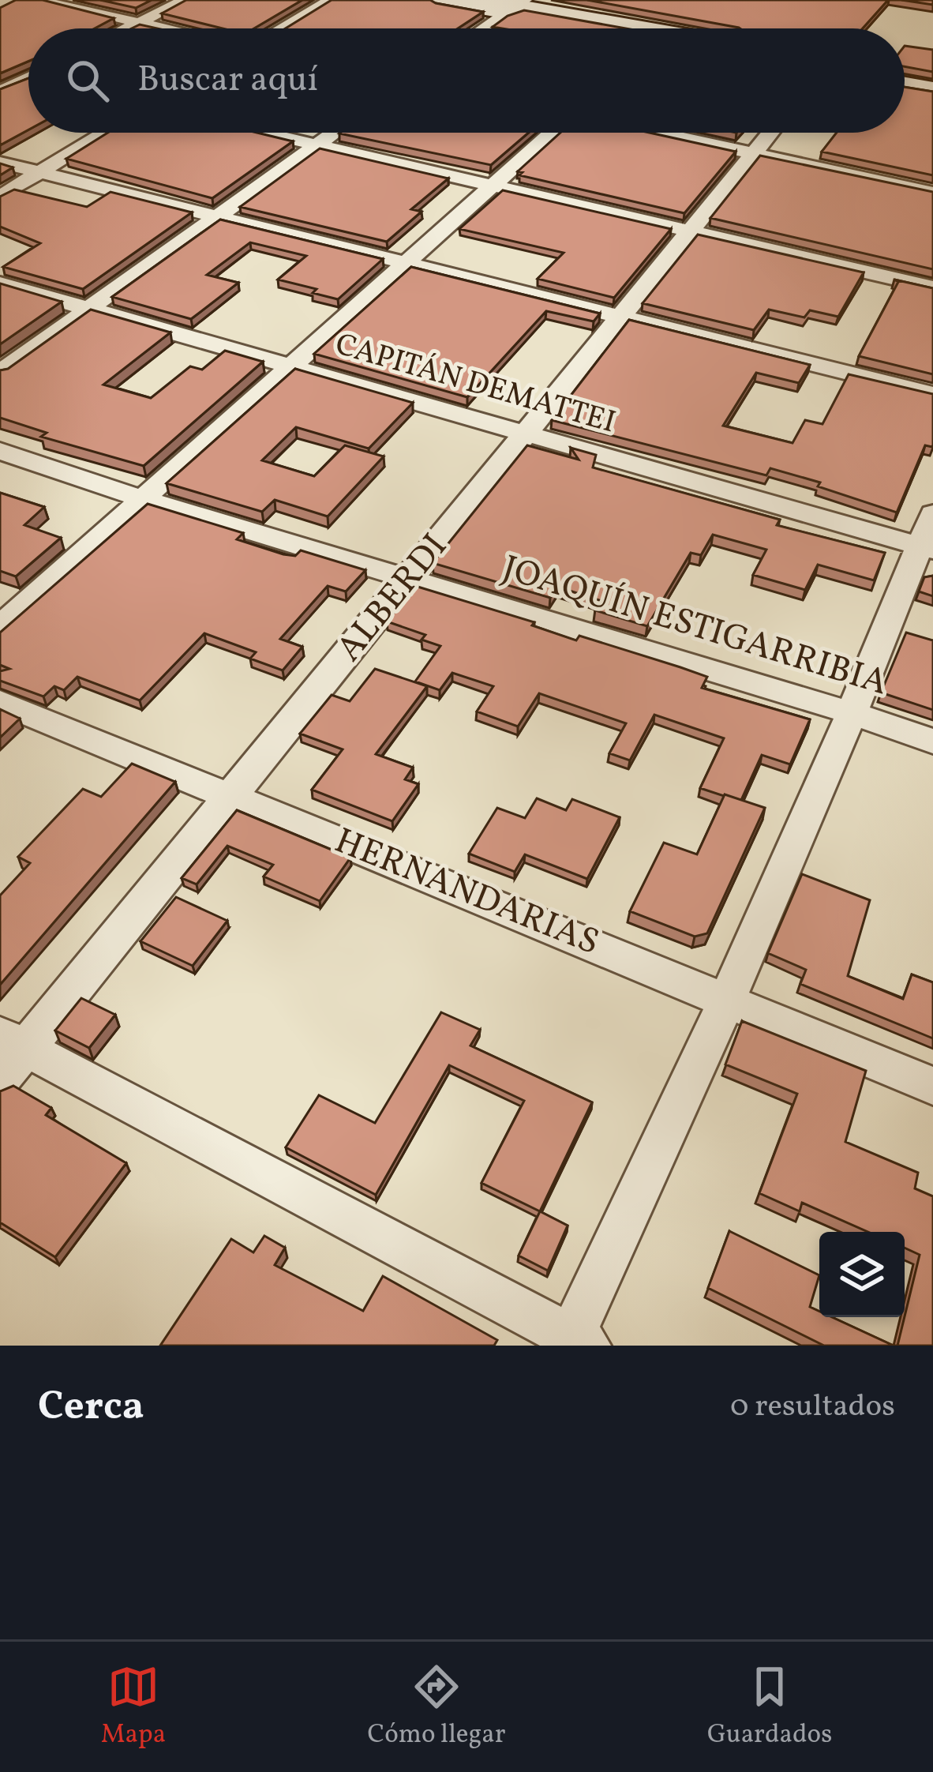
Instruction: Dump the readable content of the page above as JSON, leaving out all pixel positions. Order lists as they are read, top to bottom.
{
  "streets": {
    "street": [
      "CAPITÁN DEMATTEI",
      "ALBERDI",
      "JOAQUÍN ESTIGARRIBIA",
      "HERNANDARIAS"
    ]
  },
  "crossings": [
    ["CAPITÁN DEMATTEI", "ALBERDI"],
    ["ALBERDI", "JOAQUÍN ESTIGARRIBIA"],
    ["ALBERDI", "HERNANDARIAS"]
  ],
  "page": {
    "search": "Buscar aquí",
    "heading": ["Cerca", "0 resultados"],
    "nav": ["Mapa", "Cómo llegar", "Guardados"]
  }
}
